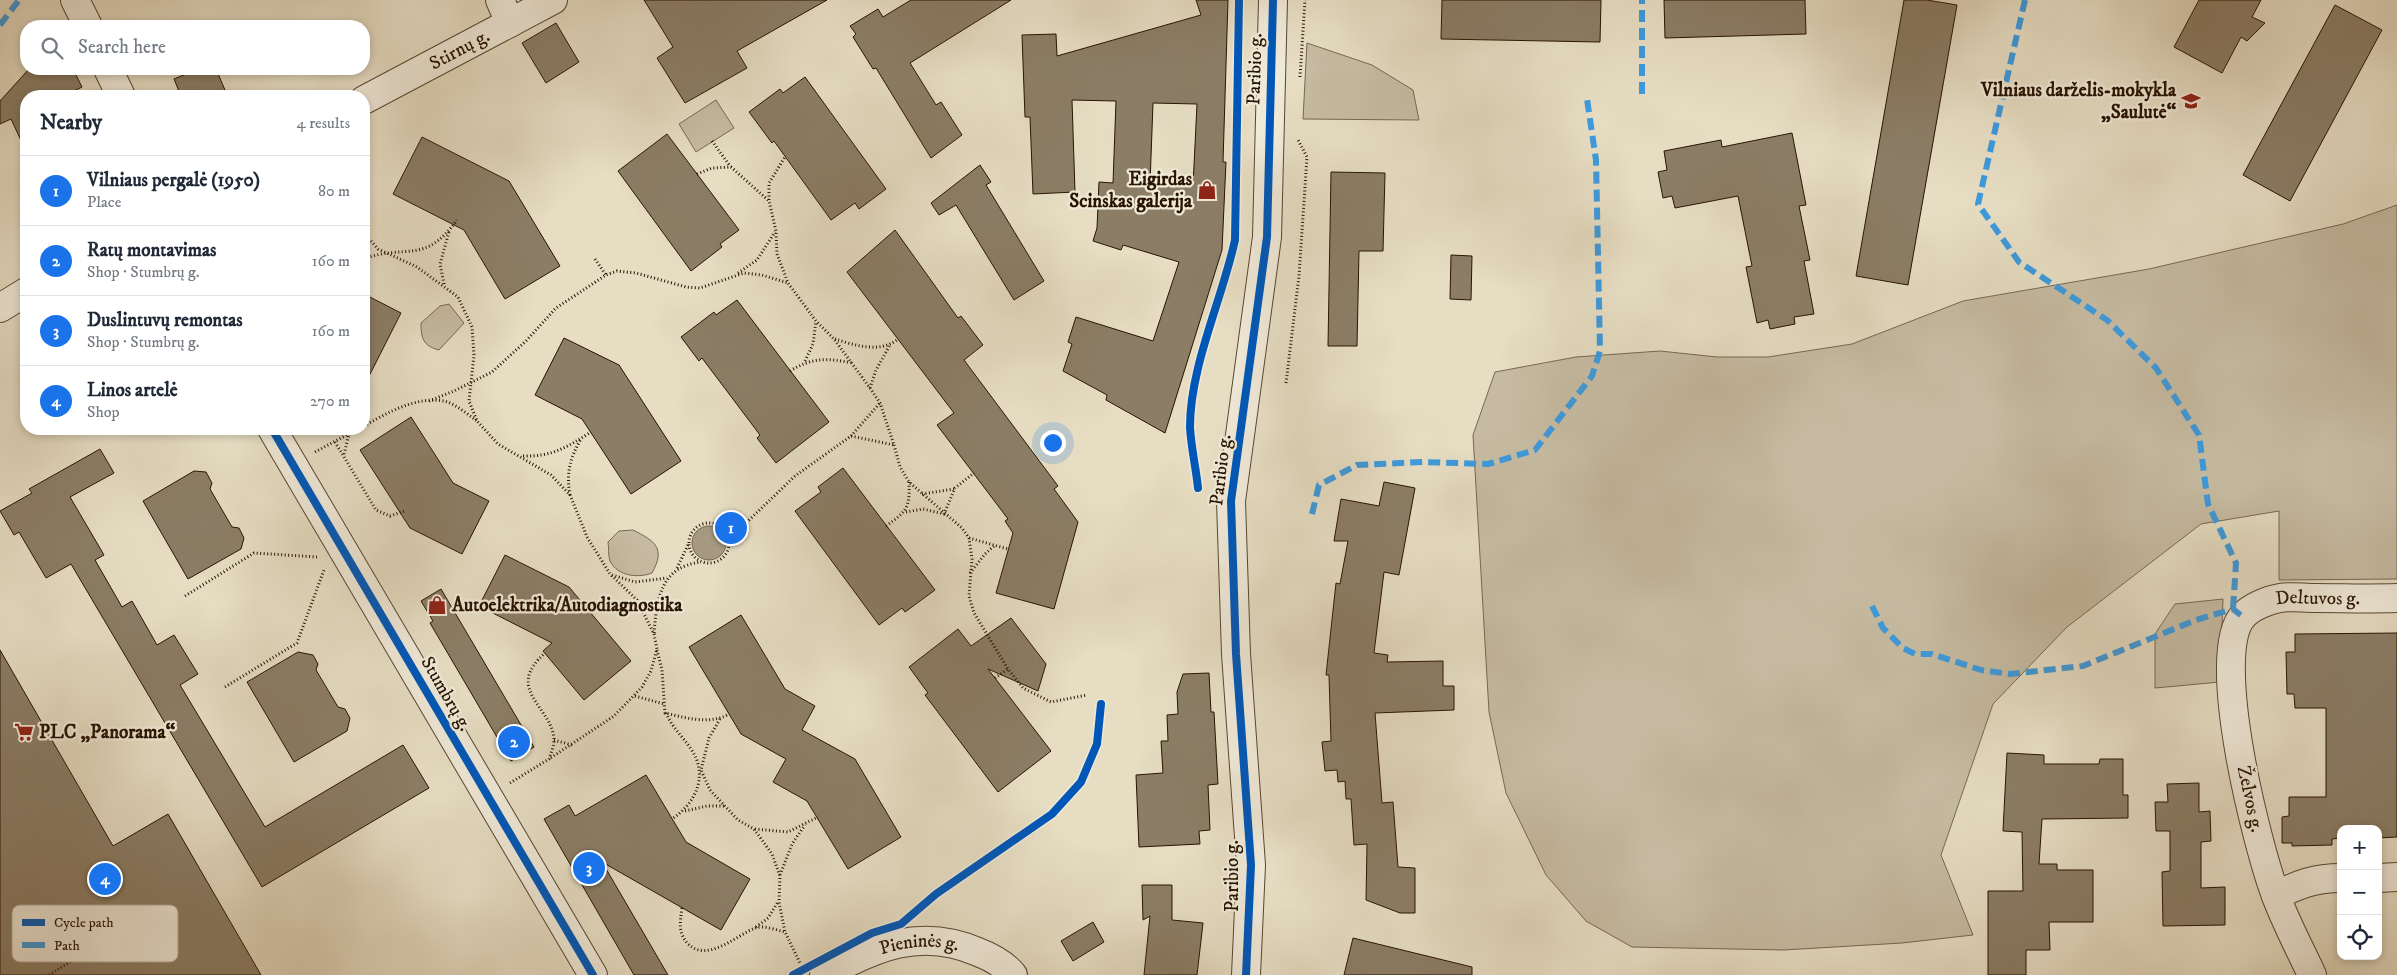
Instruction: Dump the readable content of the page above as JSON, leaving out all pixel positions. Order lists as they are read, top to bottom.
{
  "streets": {
    "street": [
      "Stirnų g.",
      "Paribio g.",
      "Deltuvos g.",
      "Stumbrų g.",
      "Želvos g.",
      "Pieninės g."
    ]
  },
  "crossings": [
    ["Deltuvos g.", "Želvos g."]
  ],
  "places": {
    "school or university": ["Vilniaus darželis-mokykla „Saulutė“"],
    "shop": ["Eigirdas Scinskas galerija", "Autoelektrika/Autodiagnostika"],
    "supermarket": ["PLC „Panorama“"]
  },
  "legend": ["Cycle path", "Path"],
  "page": {
    "search": "Search here",
    "heading": ["Nearby", "4 results"],
    "list": [
      {
        "mark": "1",
        "name": "Vilniaus pergalė (1950)",
        "note": "Place",
        "value": "80 m"
      },
      {
        "mark": "2",
        "name": "Ratų montavimas",
        "note": "Shop · Stumbrų g.",
        "value": "160 m"
      },
      {
        "mark": "3",
        "name": "Duslintuvų remontas",
        "note": "Shop · Stumbrų g.",
        "value": "160 m"
      },
      {
        "mark": "4",
        "name": "Linos artelė",
        "note": "Shop",
        "value": "270 m"
      }
    ],
    "pins": [
      "1",
      "2",
      "3",
      "4"
    ],
    "map_buttons": ["+", "−"]
  }
}
